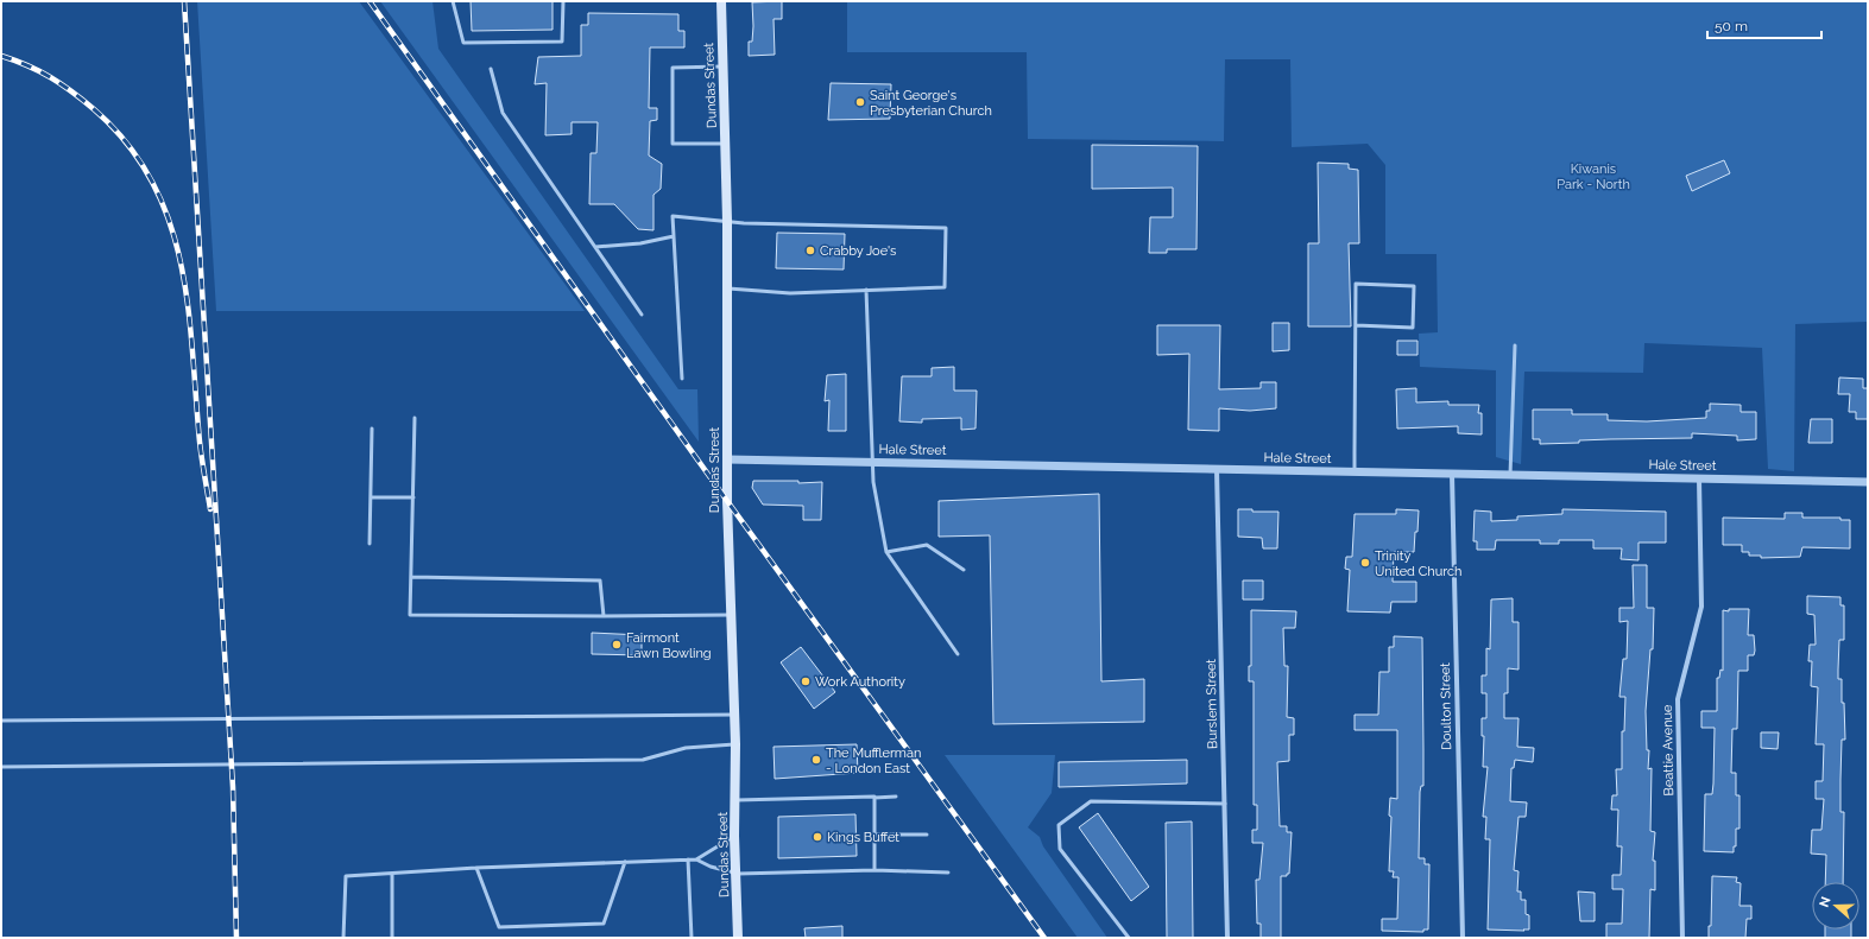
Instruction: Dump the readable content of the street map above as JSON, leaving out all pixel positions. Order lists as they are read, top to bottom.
{
  "streets": {
    "main road": ["Dundas Street"],
    "street": [
      "Hale Street",
      "Burslem Street",
      "Doulton Street",
      "Beattie Avenue"
    ]
  },
  "crossings": [
    ["Dundas Street", "Hale Street"],
    ["Hale Street", "Burslem Street"],
    ["Hale Street", "Doulton Street"],
    ["Hale Street", "Beattie Avenue"]
  ],
  "parks": ["Kiwanis Park - North"],
  "places": [
    "Saint George's Presbyterian Church",
    "Crabby Joe's",
    "Trinity United Church",
    "Fairmont Lawn Bowling",
    "Work Authority",
    "The Mufflerman - London East",
    "Kings Buffet"
  ],
  "scale_bar": "50 m",
  "north": "left"
}
